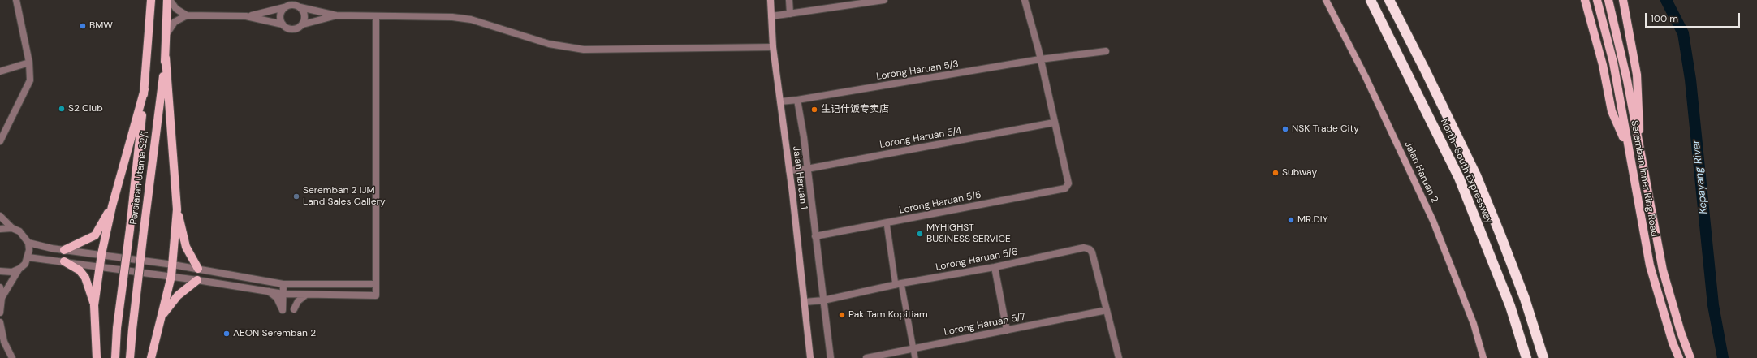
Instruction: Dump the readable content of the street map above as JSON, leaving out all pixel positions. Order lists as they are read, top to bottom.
{
  "streets": {
    "highway": ["North–South Expressway"],
    "main road": [
      "Jalan Haruan 2",
      "Persiaran Utama S2/1",
      "Jalan Haruan 1",
      "Seremban Inner Ring Road"
    ],
    "street": [
      "Lorong Haruan 5/3",
      "Lorong Haruan 5/4",
      "Lorong Haruan 5/5",
      "Lorong Haruan 5/6",
      "Lorong Haruan 5/7"
    ]
  },
  "crossings": [
    ["Lorong Haruan 5/3", "Jalan Haruan 1"],
    ["Lorong Haruan 5/4", "Jalan Haruan 1"],
    ["Lorong Haruan 5/4", "Lorong Haruan 5/5"],
    ["Jalan Haruan 1", "Lorong Haruan 5/6"],
    ["Lorong Haruan 5/6", "Lorong Haruan 5/7"]
  ],
  "water": ["Kepayang River"],
  "places": [
    "BMW",
    "S2 Club",
    "生记什饭专卖店",
    "NSK Trade City",
    "Subway",
    "Seremban 2 IJM Land Sales Gallery",
    "MR.DIY",
    "MYHIGHST BUSINESS SERVICE",
    "Pak Tam Kopitiam",
    "AEON Seremban 2"
  ],
  "scale_bar": "100 m"
}
